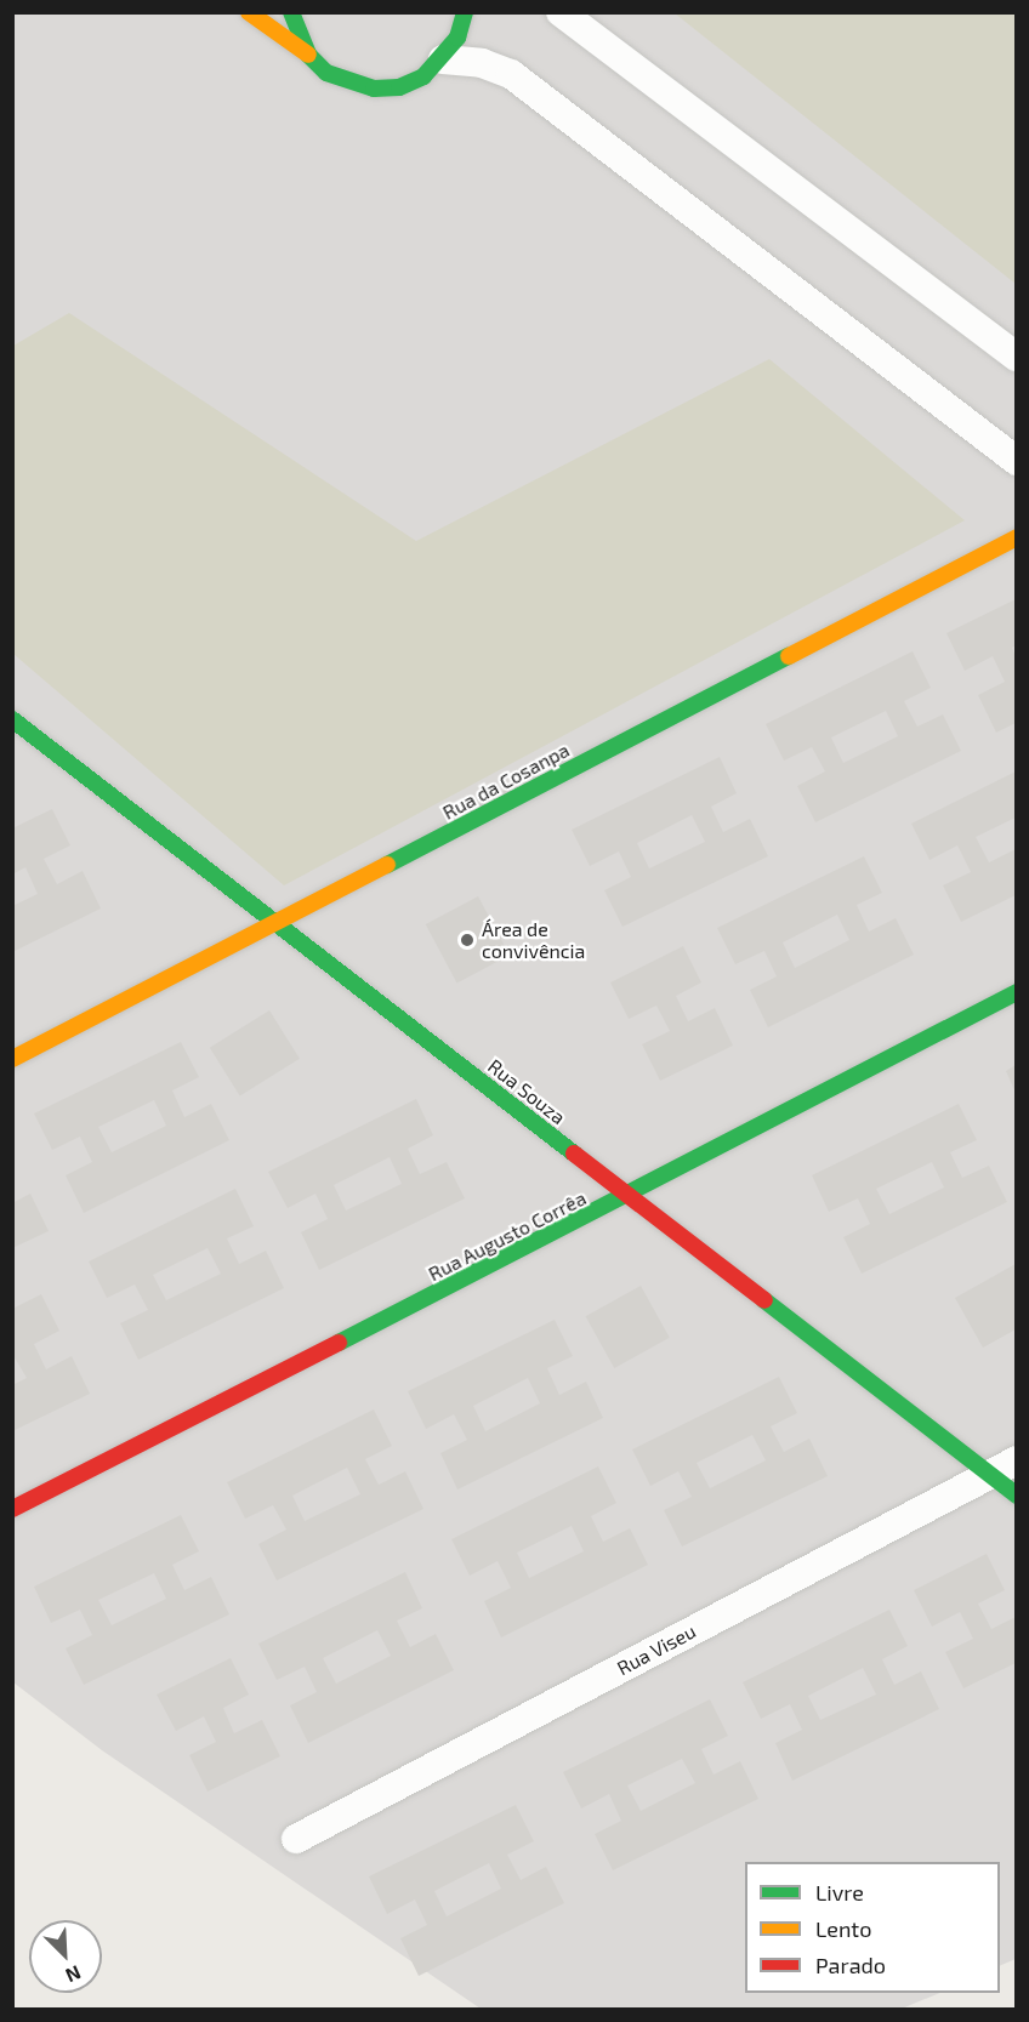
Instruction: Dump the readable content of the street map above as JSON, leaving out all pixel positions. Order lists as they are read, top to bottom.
{
  "streets": {
    "street": [
      "Rua da Cosanpa",
      "Rua Souza",
      "Rua Augusto Corrêa",
      "Rua Viseu"
    ]
  },
  "crossings": [
    ["Rua da Cosanpa", "Rua Souza"],
    ["Rua Souza", "Rua Augusto Corrêa"],
    ["Rua Souza", "Rua Viseu"]
  ],
  "places": ["Área de convivência"],
  "legend": ["Livre", "Lento", "Parado"],
  "north": "bottom right"
}
